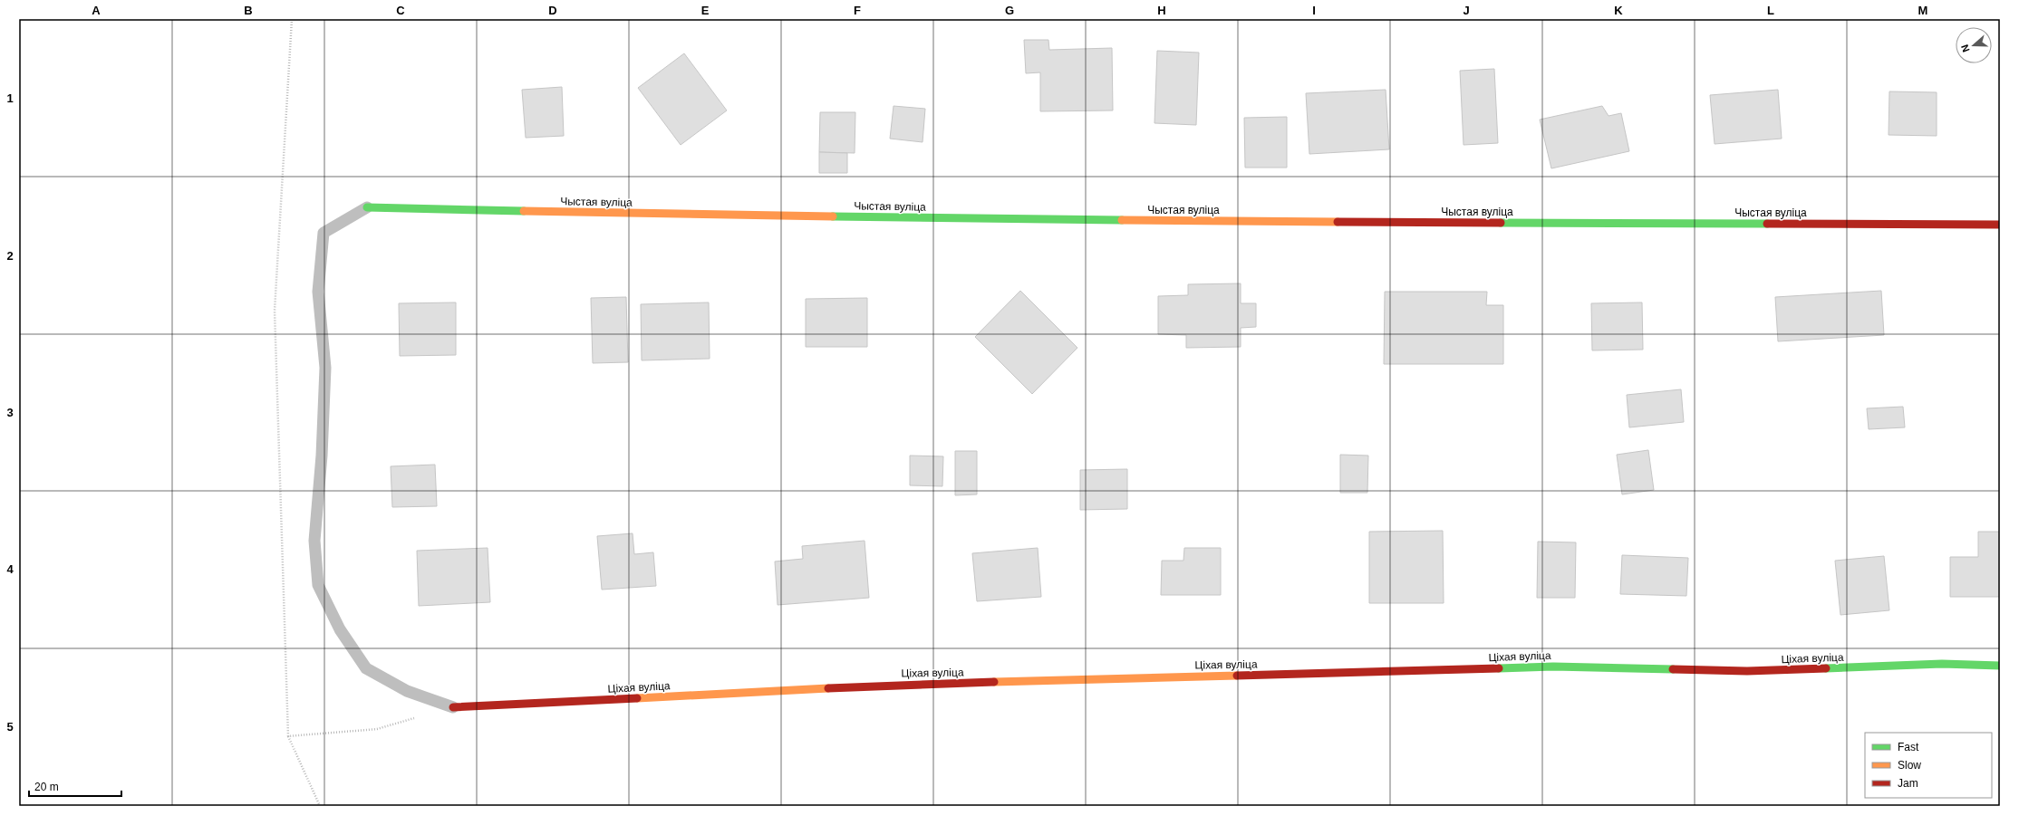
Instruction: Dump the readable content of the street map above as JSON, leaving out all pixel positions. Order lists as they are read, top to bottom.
{
  "streets": {
    "street": ["Чыстая вуліца", "Ціхая вуліца"]
  },
  "legend": ["Fast", "Slow", "Jam"],
  "scale_bar": "20 m",
  "north": "left",
  "grid": {
    "columns": [
      "A",
      "B",
      "C",
      "D",
      "E",
      "F",
      "G",
      "H",
      "I",
      "J",
      "K",
      "L",
      "M"
    ],
    "rows": [
      "1",
      "2",
      "3",
      "4",
      "5"
    ]
  }
}
